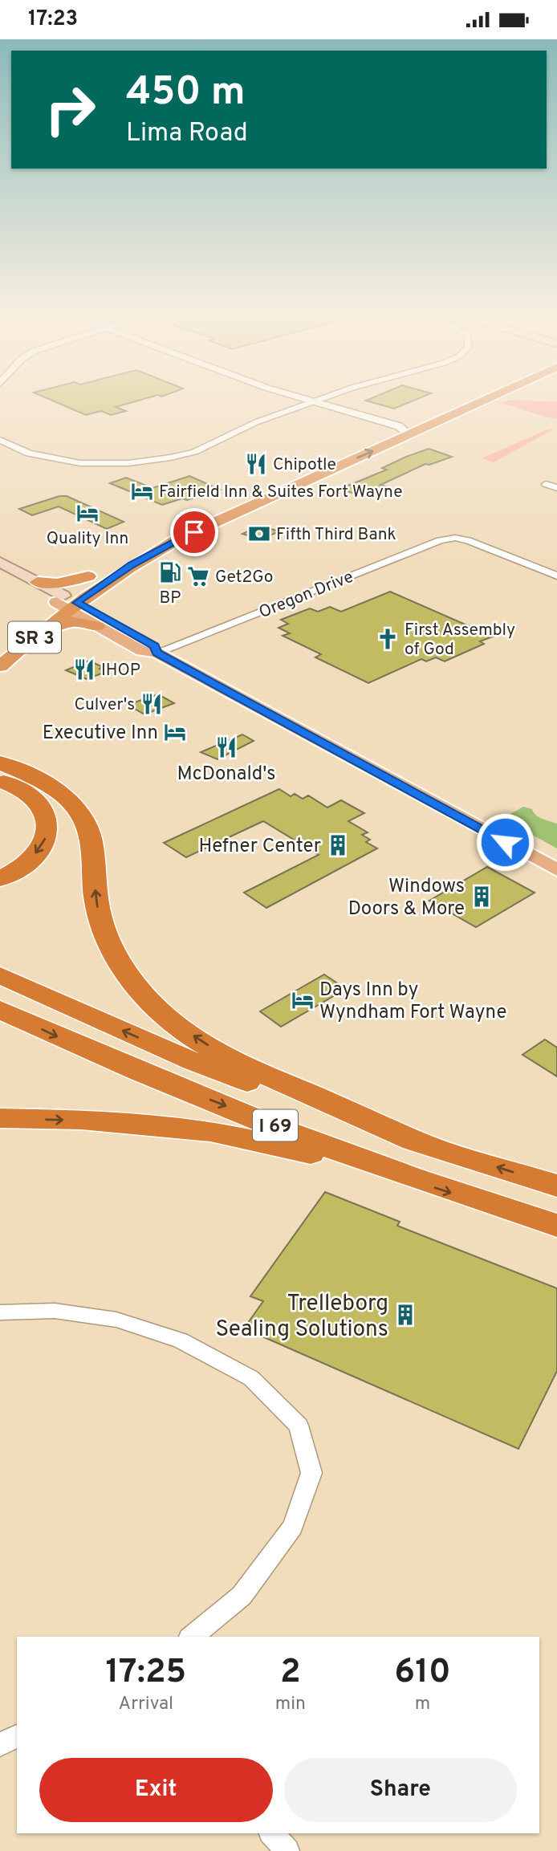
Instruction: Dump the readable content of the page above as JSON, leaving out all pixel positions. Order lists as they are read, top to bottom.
{
  "streets": {
    "highway": ["SR 3", "I 69"],
    "street": ["Oregon Drive"]
  },
  "places": {
    "restaurant": [
      "Chipotle",
      "IHOP",
      "Culver's",
      "McDonald's"
    ],
    "hotel": [
      "Fairfield Inn & Suites Fort Wayne",
      "Quality Inn",
      "Executive Inn",
      "Days Inn by Wyndham Fort Wayne"
    ],
    "bank": ["Fifth Third Bank"],
    "fuel station": ["BP"],
    "supermarket": ["Get2Go"],
    "church": ["First Assembly of God"],
    "building": ["Hefner Center", "Windows Doors & More", "Trelleborg Sealing Solutions"]
  },
  "page": {
    "status": "17:23",
    "turn": ["450 m", "Lima Road"],
    "eta": [
      "17:25",
      "Arrival",
      "2",
      "min",
      "610",
      "m"
    ],
    "buttons": ["Exit", "Share"]
  }
}
